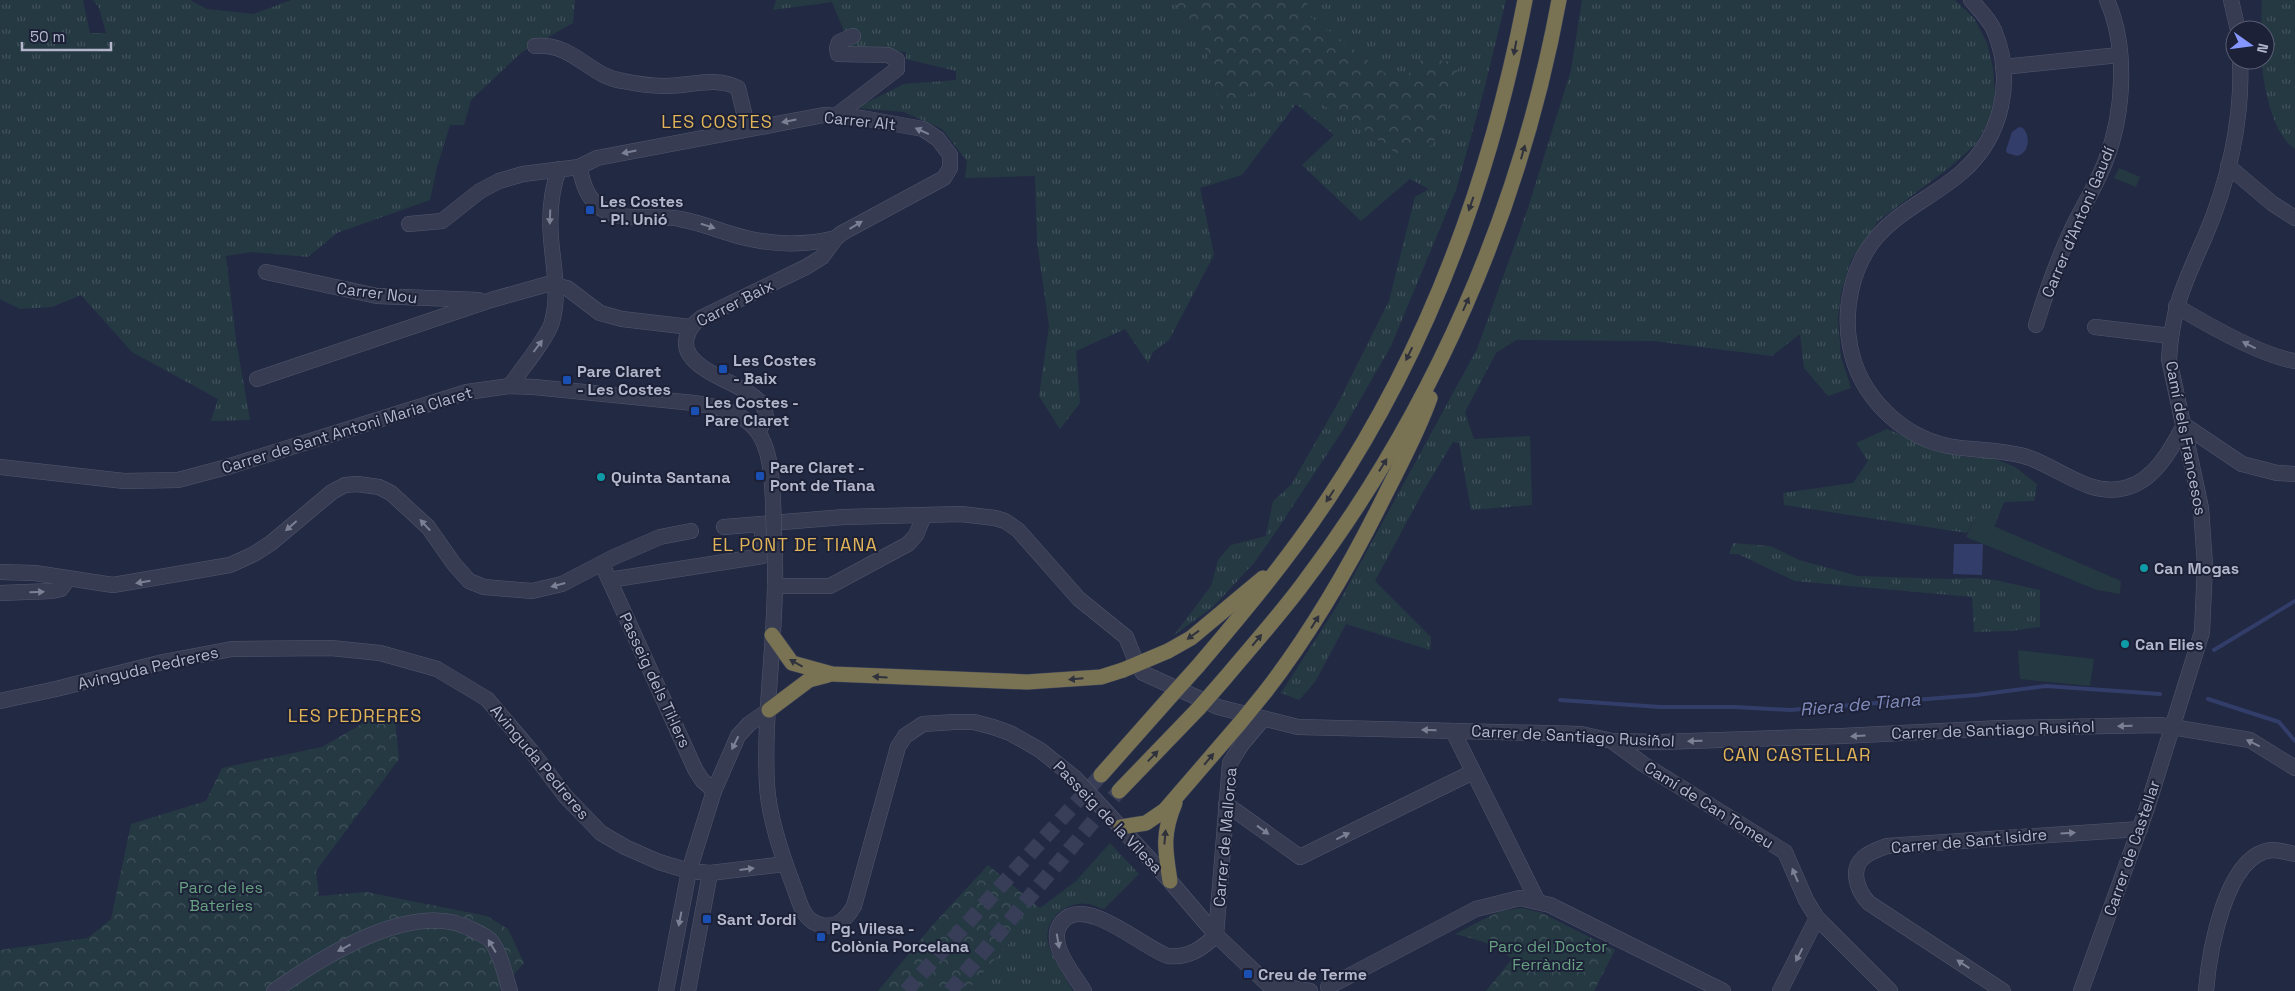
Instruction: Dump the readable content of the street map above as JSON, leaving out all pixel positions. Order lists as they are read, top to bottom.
{
  "streets": {
    "street": [
      "Carrer Alt",
      "Carrer d'Antoni Gaudí",
      "Carrer Nou",
      "Carrer Baix",
      "Carrer de Sant Antoni Maria Claret",
      "Camí dels Francesos",
      "Avinguda Pedreres",
      "Passeig dels Til·lers",
      "Carrer de Santiago Rusiñol",
      "Camí de Can Tomeu",
      "Passeig de la Vilesa",
      "Carrer de Mallorca",
      "Carrer de Sant Isidre",
      "Carrer de Castellar"
    ]
  },
  "crossings": [
    ["Carrer Alt", "Carrer Baix"],
    ["Carrer Baix", "Carrer de Sant Antoni Maria Claret"],
    ["Camí dels Francesos", "Carrer de Castellar"],
    ["Avinguda Pedreres", "Passeig de la Vilesa"],
    ["Carrer de Santiago Rusiñol", "Camí de Can Tomeu"],
    ["Carrer de Santiago Rusiñol", "Carrer de Mallorca"],
    ["Carrer de Santiago Rusiñol", "Carrer de Castellar"],
    ["Passeig de la Vilesa", "Carrer de Mallorca"],
    ["Carrer de Sant Isidre", "Carrer de Castellar"]
  ],
  "one_way": ["Carrer de Santiago Rusiñol", "Camí de Can Tomeu"],
  "districts": [
    "LES COSTES",
    "EL PONT DE TIANA",
    "LES PEDRERES",
    "CAN CASTELLAR"
  ],
  "water": ["Riera de Tiana"],
  "parks": ["Parc de les Bateries", "Parc del Doctor Ferràndiz"],
  "places": {
    "transit": [
      "Les Costes - Pl. Unió",
      "Les Costes - Baix",
      "Pare Claret - Les Costes",
      "Les Costes - Pare Claret",
      "Pare Claret - Pont de Tiana",
      "Sant Jordi",
      "Pg. Vilesa - Colònia Porcelana",
      "Creu de Terme"
    ],
    "other": ["Quinta Santana", "Can Mogas", "Can Elies"]
  },
  "scale_bar": "50 m",
  "north": "right"
}
